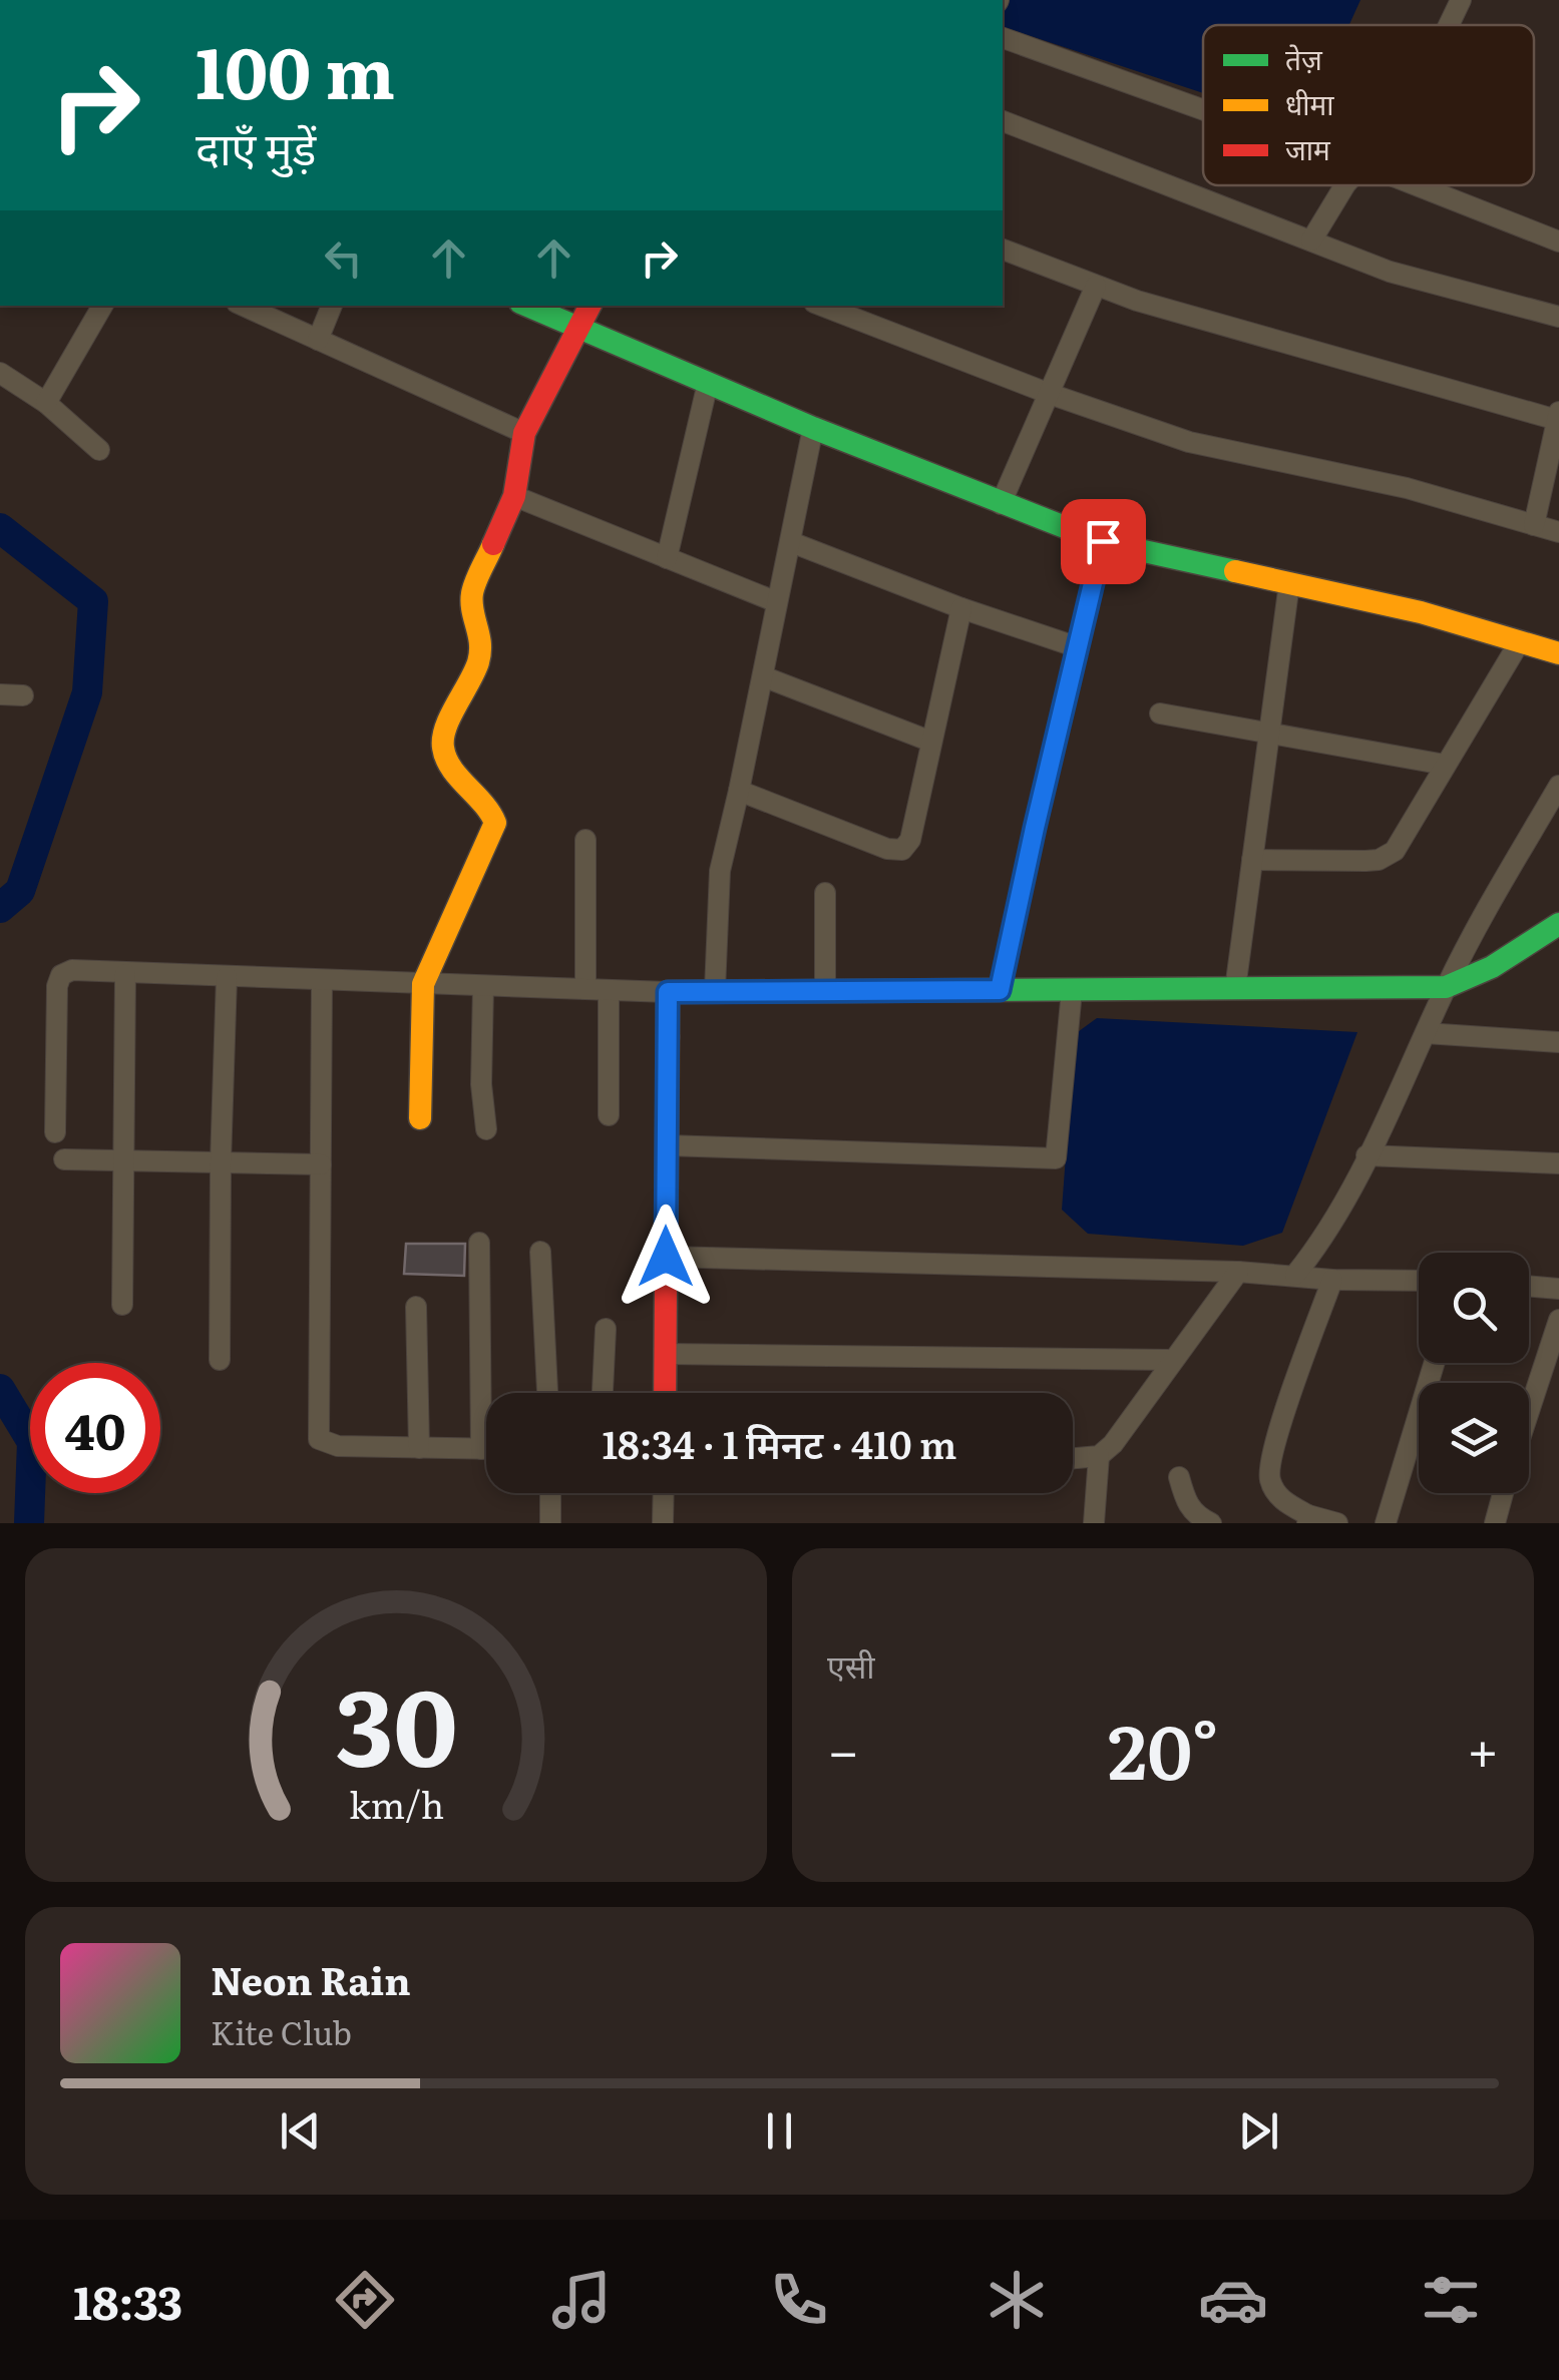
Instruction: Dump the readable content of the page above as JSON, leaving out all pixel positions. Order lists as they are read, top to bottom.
{
  "legend": ["तेज़", "धीमा", "जाम"],
  "page": {
    "turn": ["100 m", "दाएँ मुड़ें"],
    "limit": "40",
    "trip": "18:34 · 1 मिनट · 410 m",
    "tile": "एसी",
    "heat": ["−", "20°", "+"],
    "song": ["Neon Rain", "Kite Club"],
    "tabs": "18:33",
    "gauge": ["30", "km/h"]
  }
}
